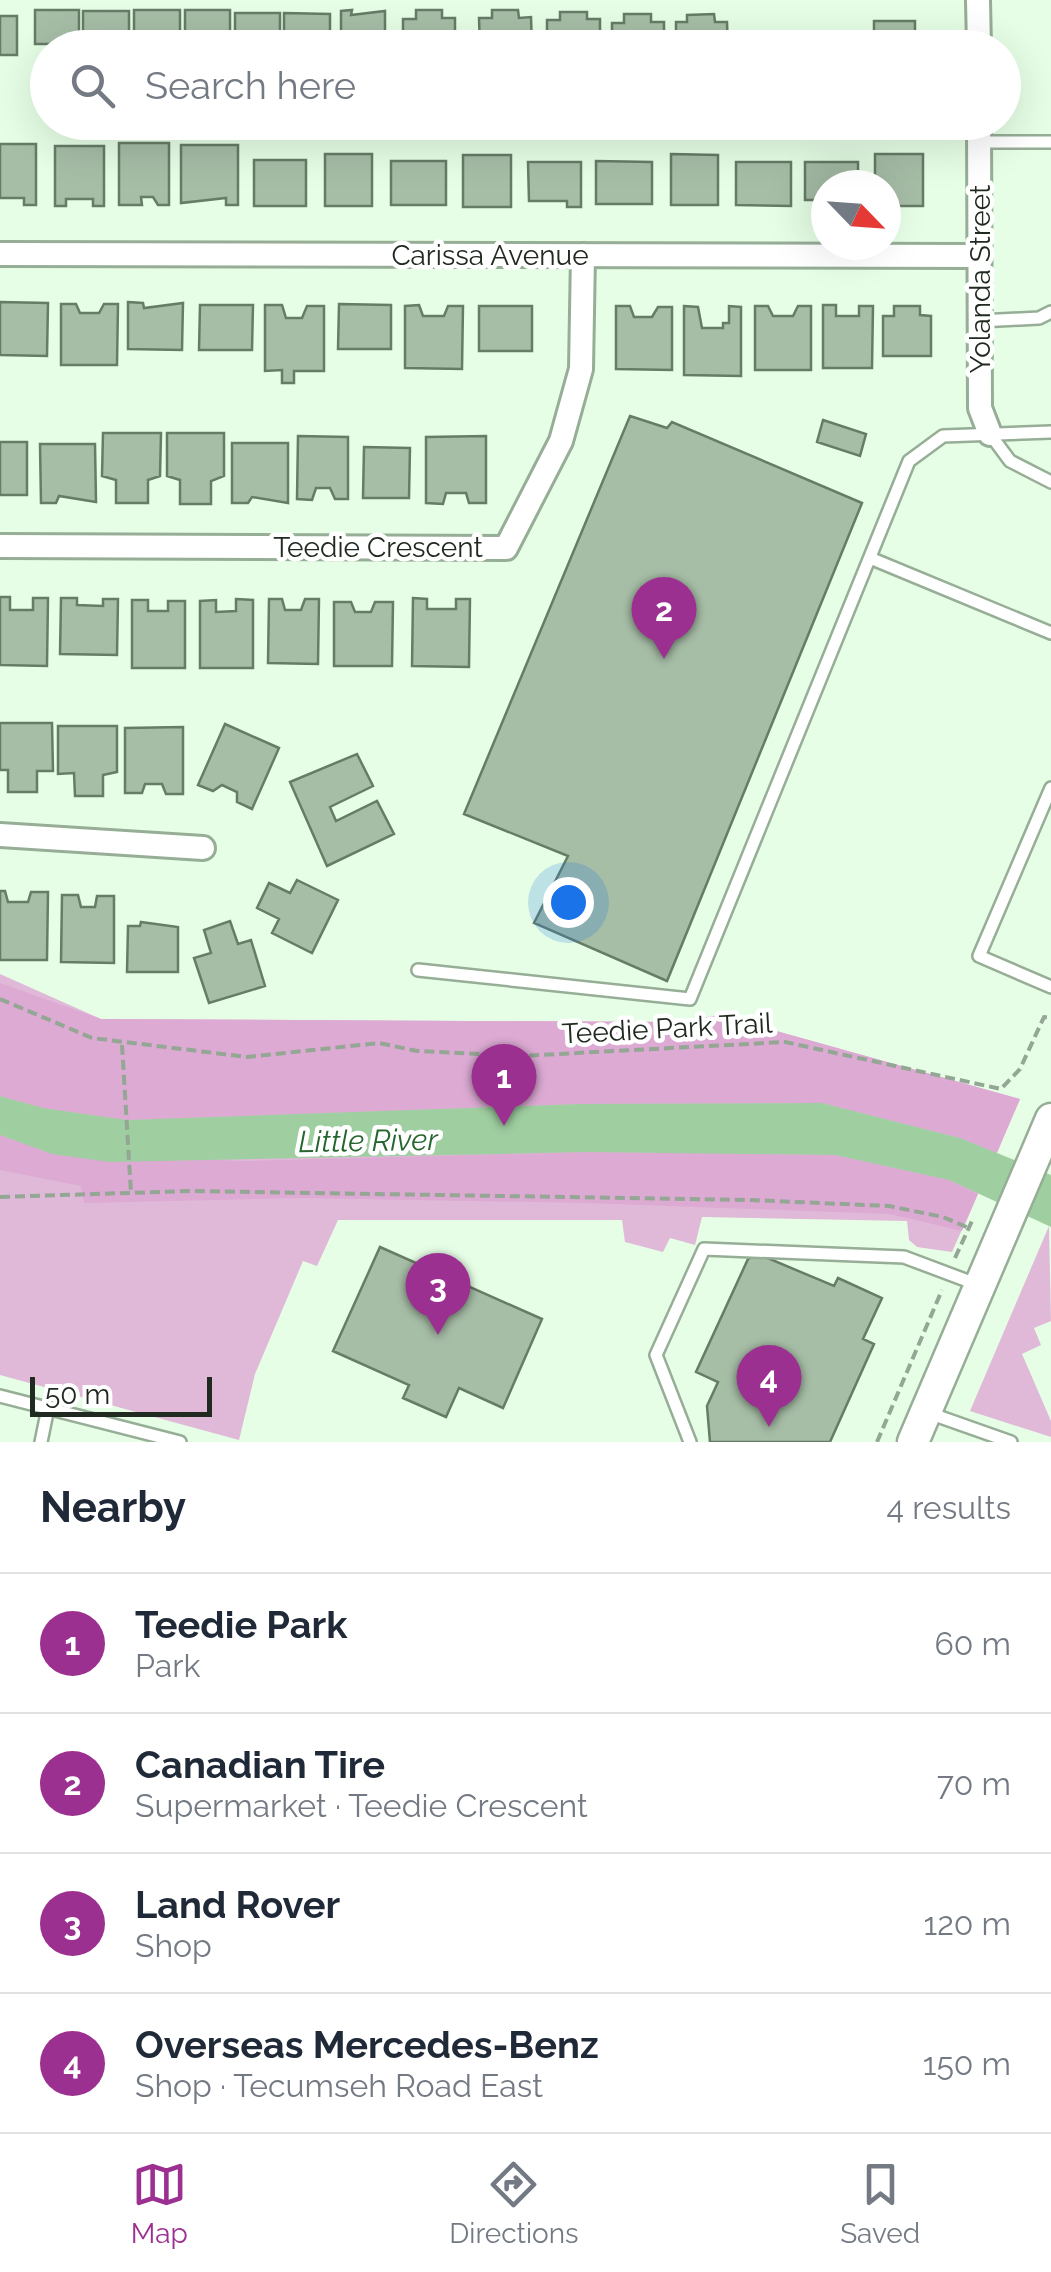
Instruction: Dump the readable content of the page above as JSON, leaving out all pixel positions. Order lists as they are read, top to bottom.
{
  "streets": {
    "street": ["Carissa Avenue", "Yolanda Street", "Teedie Crescent"],
    "path": ["Teedie Park Trail"]
  },
  "crossings": [
    ["Carissa Avenue", "Yolanda Street"],
    ["Carissa Avenue", "Teedie Crescent"]
  ],
  "water": ["Little River"],
  "scale_bar": "50 m",
  "north": "bottom right",
  "page": {
    "search": "Search here",
    "pins": [
      "2",
      "1",
      "3",
      "4"
    ],
    "scale": "50 m",
    "heading": ["Nearby", "4 results"],
    "list": [
      {
        "mark": "1",
        "name": "Teedie Park",
        "note": "Park",
        "value": "60 m"
      },
      {
        "mark": "2",
        "name": "Canadian Tire",
        "note": "Supermarket · Teedie Crescent",
        "value": "70 m"
      },
      {
        "mark": "3",
        "name": "Land Rover",
        "note": "Shop",
        "value": "120 m"
      },
      {
        "mark": "4",
        "name": "Overseas Mercedes-Benz",
        "note": "Shop · Tecumseh Road East",
        "value": "150 m"
      }
    ],
    "nav": ["Map", "Directions", "Saved"]
  }
}
